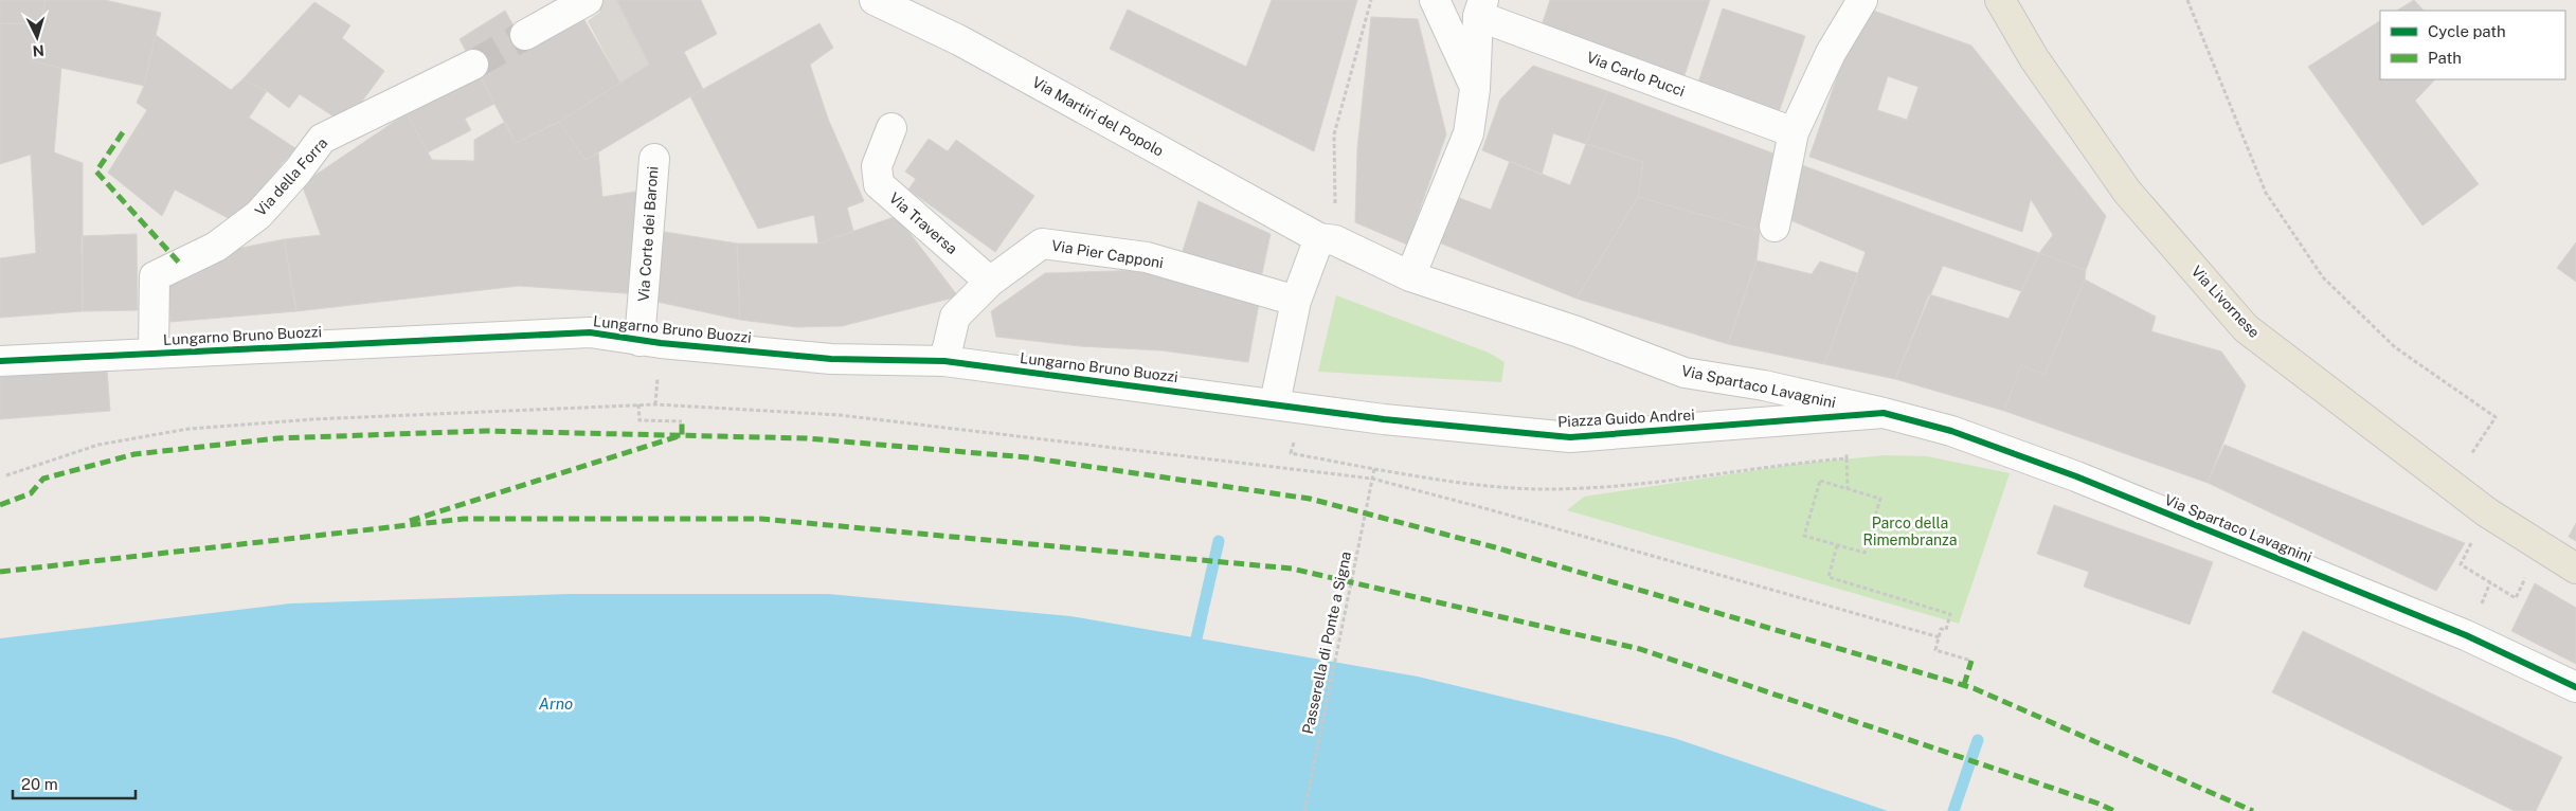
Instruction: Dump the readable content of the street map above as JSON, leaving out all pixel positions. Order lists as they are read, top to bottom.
{
  "streets": {
    "main road": ["Via Livornese"],
    "street": [
      "Via Carlo Pucci",
      "Via Martiri del Popolo",
      "Via della Forra",
      "Via Traversa",
      "Via Corte dei Baroni",
      "Via Pier Capponi",
      "Lungarno Bruno Buozzi",
      "Via Spartaco Lavagnini",
      "Piazza Guido Andrei"
    ],
    "path": ["Passerella di Ponte a Signa"]
  },
  "crossings": [
    ["Via Carlo Pucci", "Via Martiri del Popolo"],
    ["Via Carlo Pucci", "Via Spartaco Lavagnini"],
    ["Via Martiri del Popolo", "Via Spartaco Lavagnini"],
    ["Via della Forra", "Lungarno Bruno Buozzi"],
    ["Via Traversa", "Via Pier Capponi"],
    ["Via Corte dei Baroni", "Lungarno Bruno Buozzi"],
    ["Via Pier Capponi", "Lungarno Bruno Buozzi"],
    ["Lungarno Bruno Buozzi", "Piazza Guido Andrei"],
    ["Via Spartaco Lavagnini", "Piazza Guido Andrei"]
  ],
  "water": ["Arno"],
  "parks": ["Parco della Rimembranza"],
  "legend": ["Cycle path", "Path"],
  "scale_bar": "20 m",
  "north": "bottom"
}
